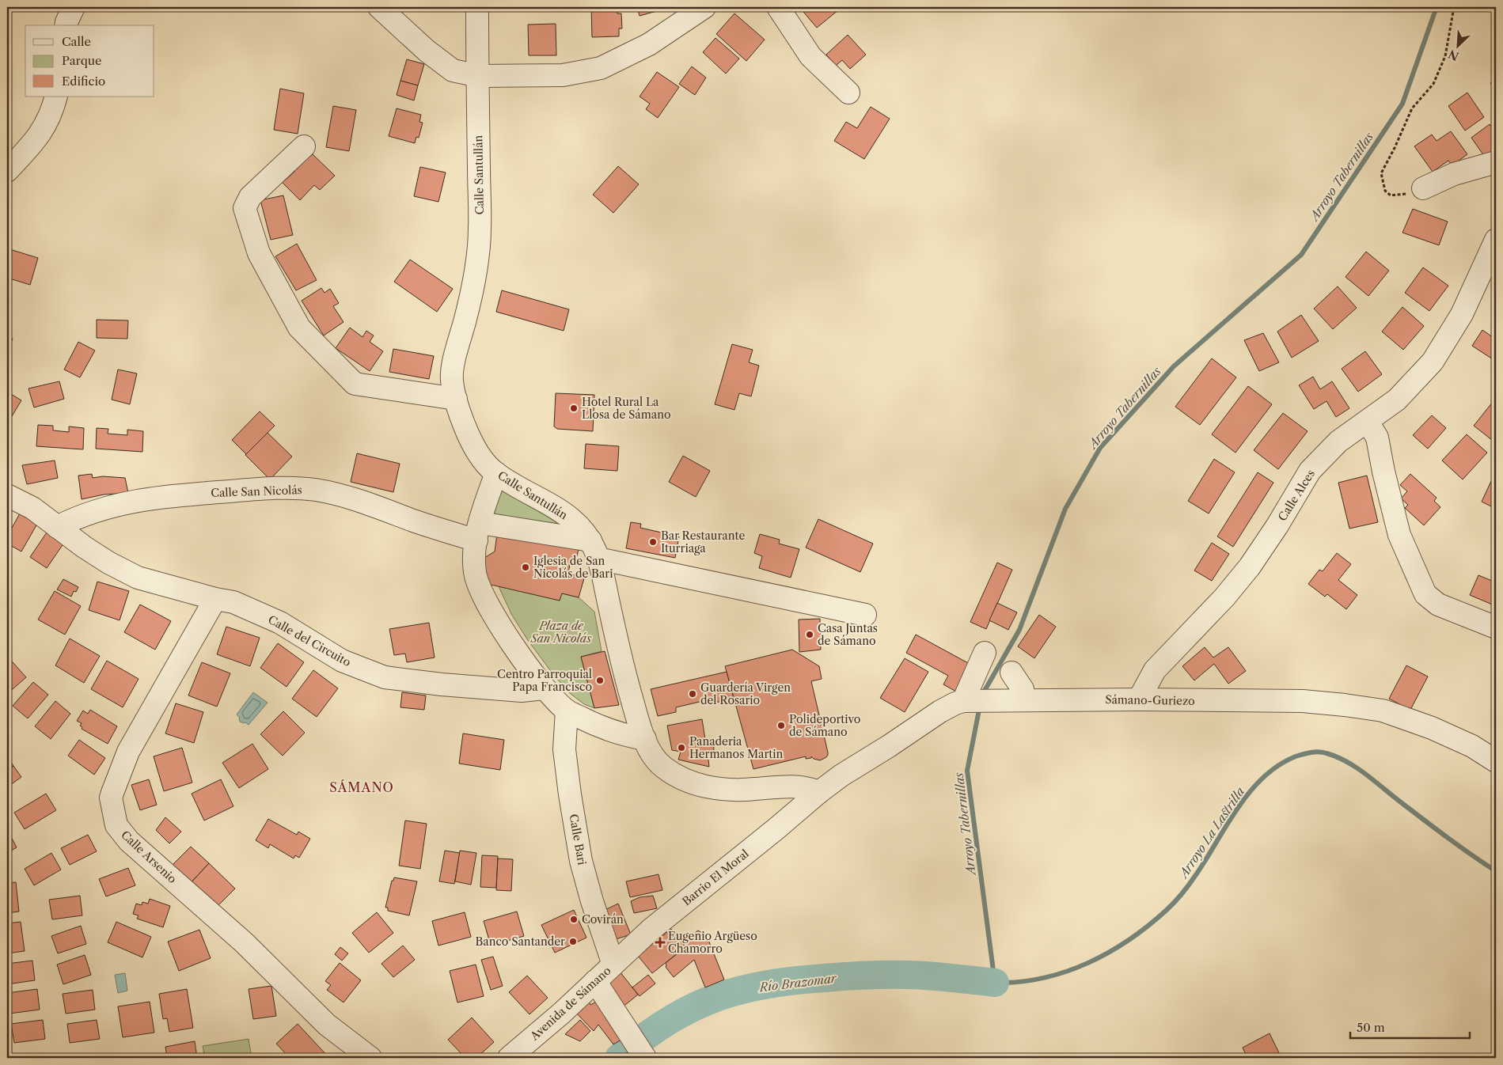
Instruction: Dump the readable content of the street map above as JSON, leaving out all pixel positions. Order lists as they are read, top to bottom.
{
  "streets": {
    "street": [
      "Calle Santullán",
      "Calle San Nicolás",
      "Calle Alces",
      "Calle del Circuito",
      "Sámano-Guriezo",
      "Calle Bari",
      "Calle Arsenio",
      "Barrio El Moral",
      "Avenida de Sámano"
    ]
  },
  "crossings": [
    ["Calle Santullán", "Calle San Nicolás"],
    ["Calle Santullán", "Sámano-Guriezo"],
    ["Calle Santullán", "Barrio El Moral"],
    ["Calle San Nicolás", "Calle del Circuito"],
    ["Calle Alces", "Sámano-Guriezo"],
    ["Calle del Circuito", "Calle Arsenio"],
    ["Sámano-Guriezo", "Barrio El Moral"],
    ["Calle Bari", "Barrio El Moral"],
    ["Calle Bari", "Avenida de Sámano"],
    ["Barrio El Moral", "Avenida de Sámano"]
  ],
  "districts": ["SÁMANO"],
  "water": ["Arroyo Tabernillas", "Arroyo La Lastrilla", "Río Brazomar"],
  "parks": ["Plaza de San Nicolás"],
  "places": {
    "other": [
      "Hotel Rural La Llosa de Sámano",
      "Bar Restaurante Iturriaga",
      "Iglesia de San Nicolás de Bari",
      "Casa Juntas de Sámano",
      "Centro Parroquial Papa Francisco",
      "Guardería Virgen del Rosario",
      "Polideportivo de Sámano",
      "Panaderia Hermanos Martin",
      "Covirán",
      "Banco Santander"
    ],
    "health": ["Eugenio Argüeso Chamorro"]
  },
  "legend": ["Calle", "Parque", "Edificio"],
  "scale_bar": "50 m",
  "north": "bottom left"
}
